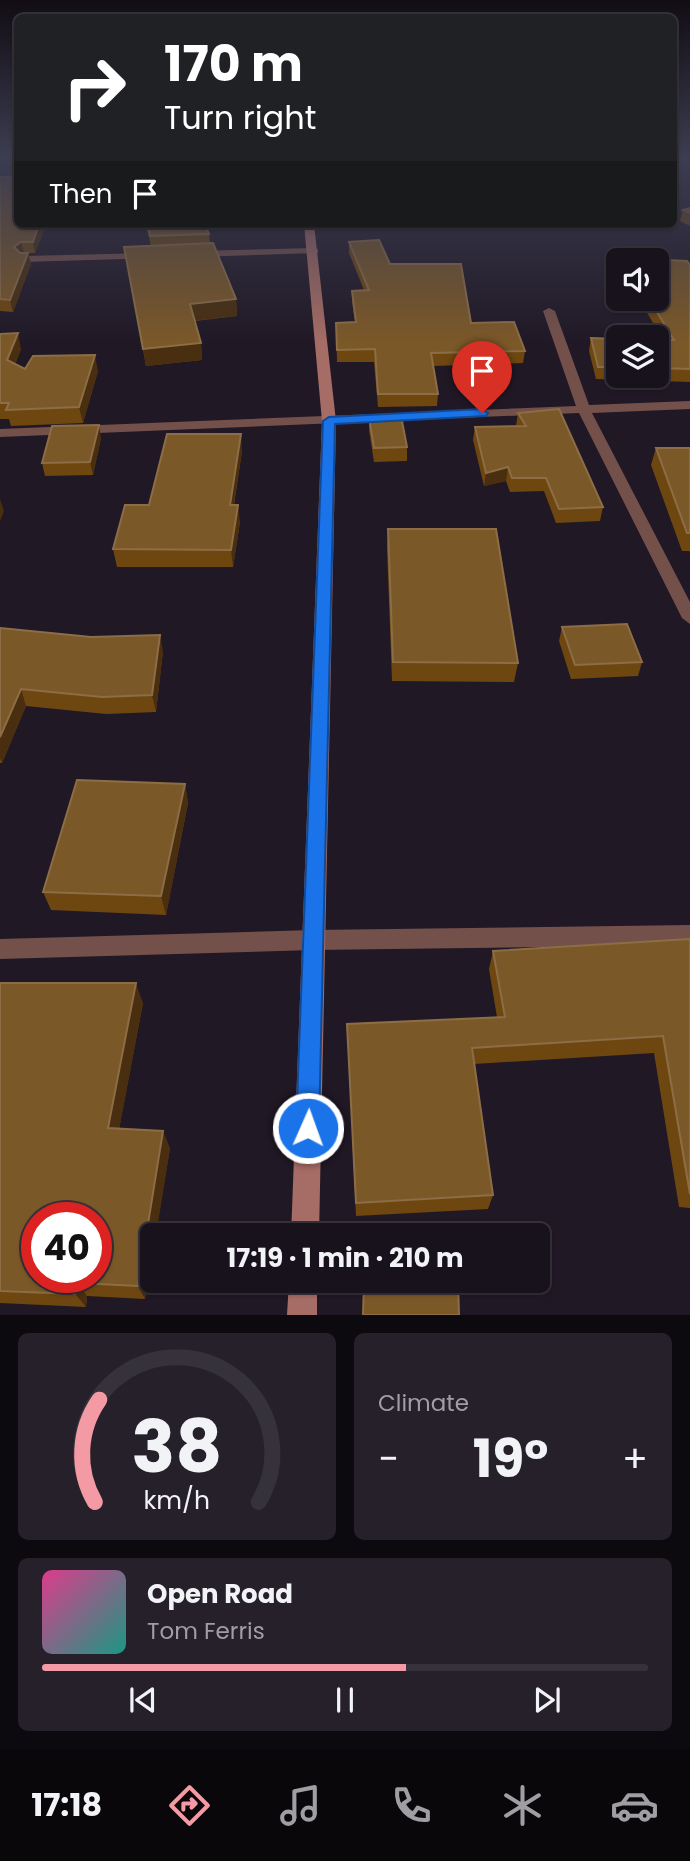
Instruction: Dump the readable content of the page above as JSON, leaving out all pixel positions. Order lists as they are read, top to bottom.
{
  "page": {
    "turn": ["170 m", "Turn right"],
    "then": "Then",
    "limit": "40",
    "trip": "17:19 · 1 min · 210 m",
    "tile": "Climate",
    "heat": ["−", "19°", "+"],
    "song": ["Open Road", "Tom Ferris"],
    "tabs": "17:18",
    "gauge": ["38", "km/h"]
  }
}
